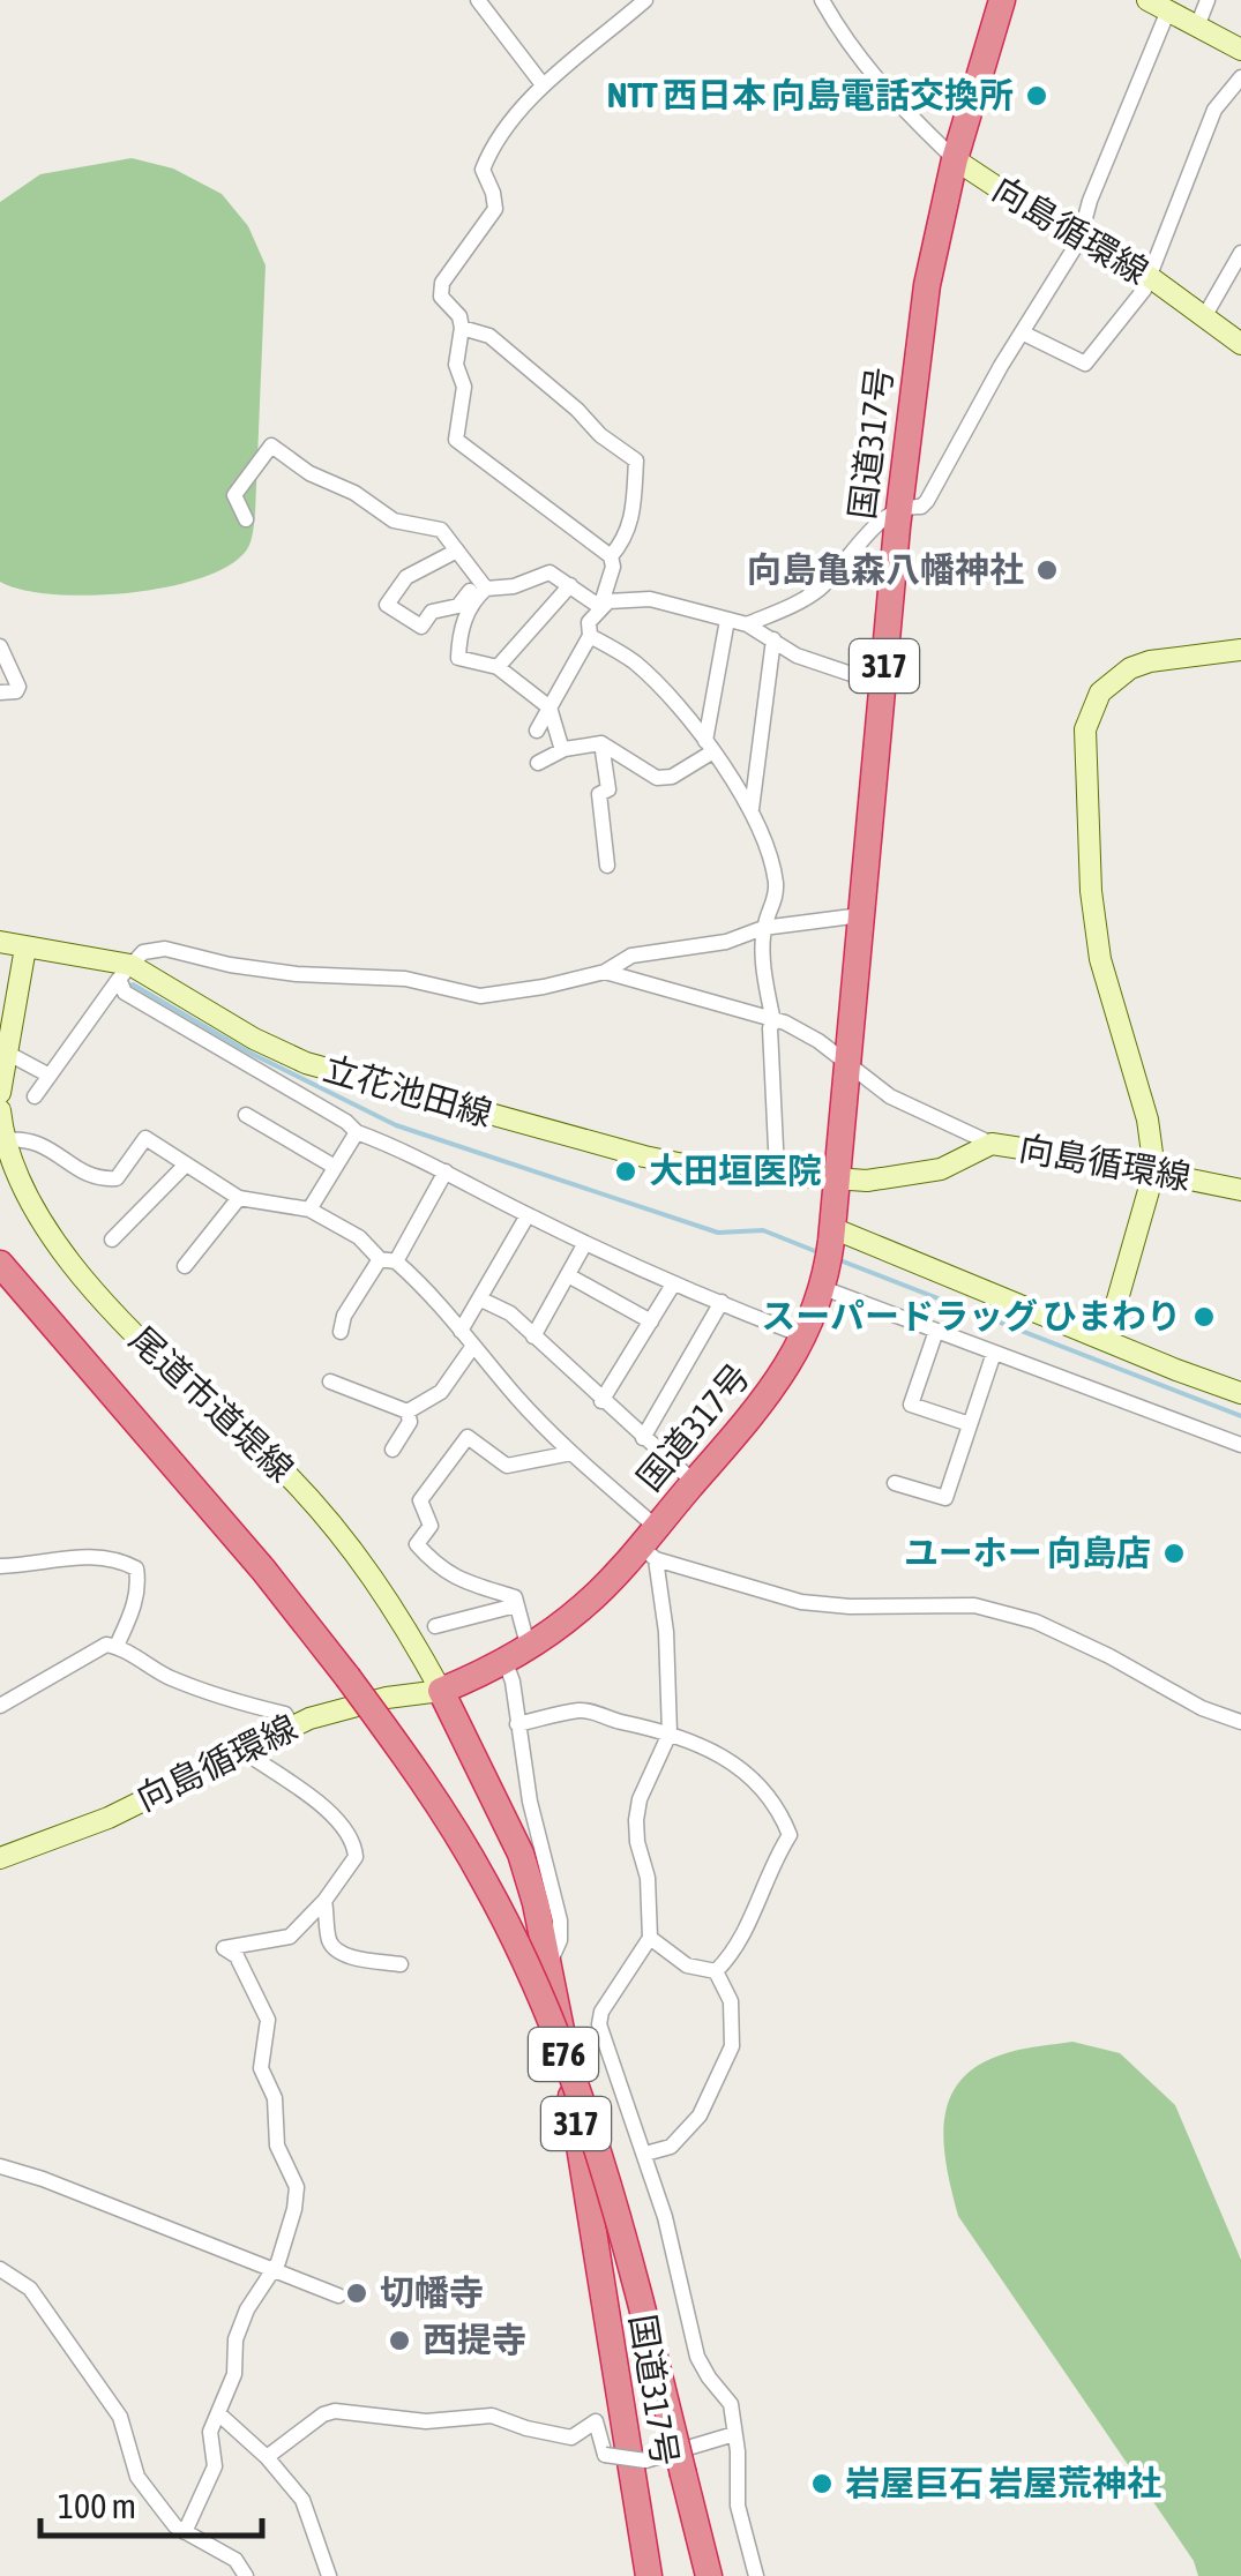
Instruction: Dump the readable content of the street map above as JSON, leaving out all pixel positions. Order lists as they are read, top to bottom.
{
  "streets": {
    "highway": ["国道317号", "317", "E76"],
    "street": ["向島循環線", "立花池田線", "尾道市道堤線"]
  },
  "crossings": [
    ["向島循環線", "国道317号"],
    ["向島循環線", "立花池田線"],
    ["向島循環線", "尾道市道堤線"],
    ["国道317号", "立花池田線"],
    ["国道317号", "尾道市道堤線"]
  ],
  "places": [
    "NTT 西日本 向島電話交換所",
    "向島亀森八幡神社",
    "大田垣医院",
    "スーパードラッグ ひまわり",
    "ユーホー 向島店",
    "切幡寺",
    "西提寺",
    "岩屋巨石 岩屋荒神社"
  ],
  "scale_bar": "100 m"
}
